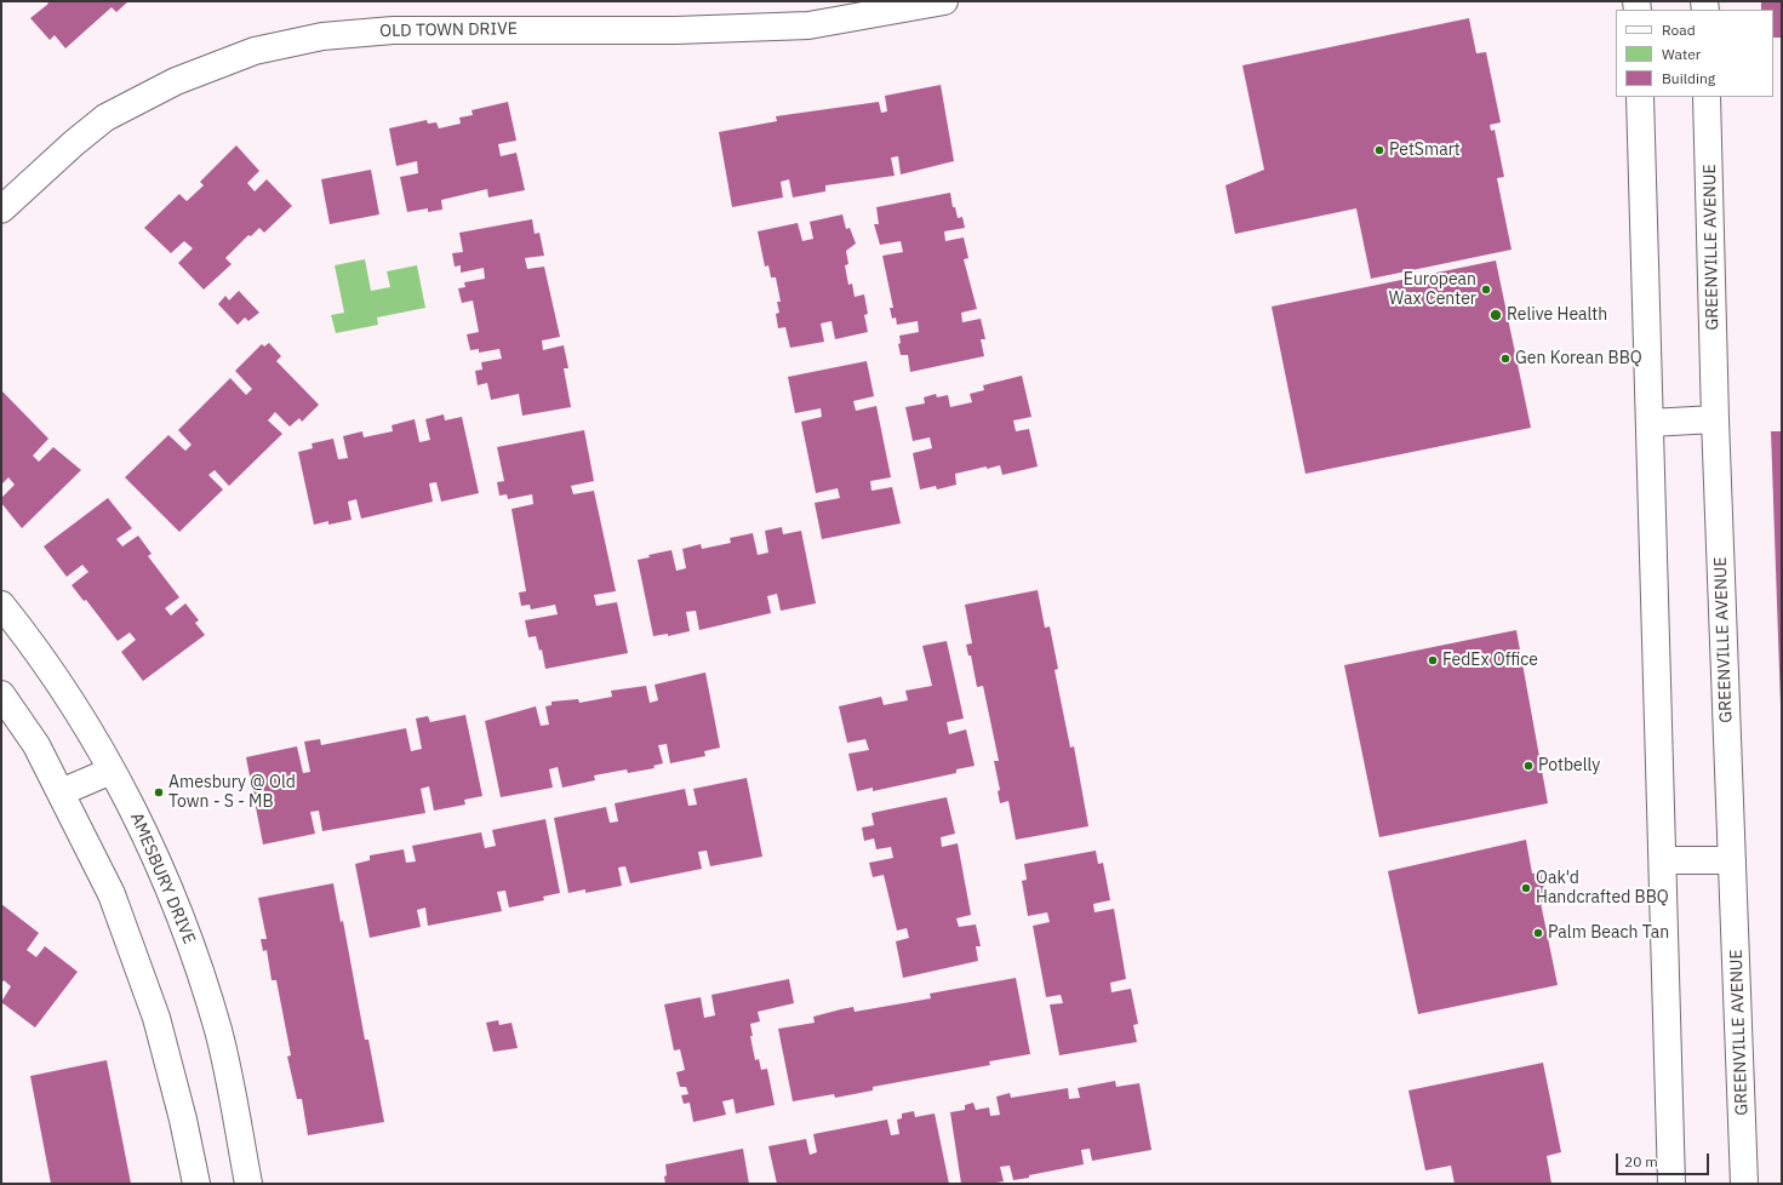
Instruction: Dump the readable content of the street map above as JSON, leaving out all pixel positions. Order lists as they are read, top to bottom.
{
  "streets": {
    "main road": ["OLD TOWN DRIVE", "GREENVILLE AVENUE", "AMESBURY DRIVE"]
  },
  "places": [
    "PetSmart",
    "European Wax Center",
    "Relive Health",
    "Gen Korean BBQ",
    "FedEx Office",
    "Potbelly",
    "Amesbury @ Old Town - S - MB",
    "Oak'd Handcrafted BBQ",
    "Palm Beach Tan"
  ],
  "legend": ["Road", "Water", "Building"],
  "scale_bar": "20 m"
}
